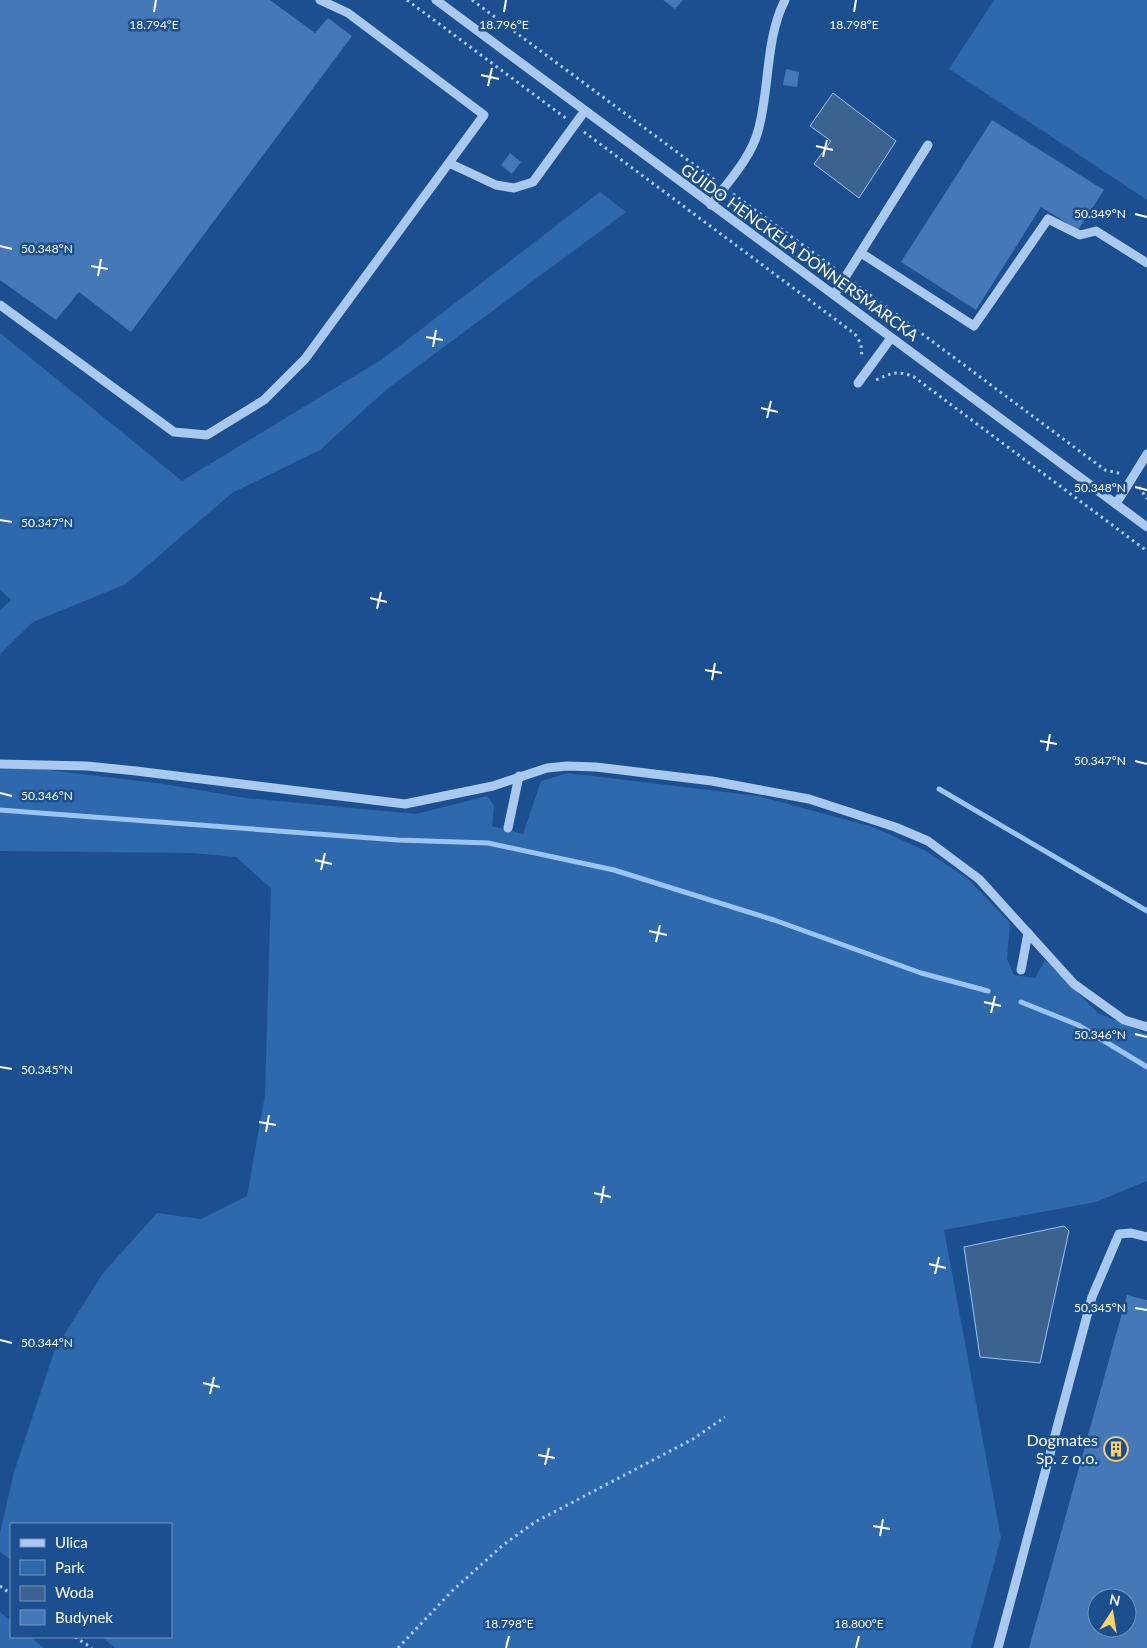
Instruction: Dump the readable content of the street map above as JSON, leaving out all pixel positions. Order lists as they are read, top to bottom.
{
  "streets": {
    "street": ["GUIDO HENCKELA DONNERSMARCKA"]
  },
  "places": {
    "building": ["Dogmates Sp. z o.o."]
  },
  "legend": [
    "Ulica",
    "Park",
    "Woda",
    "Budynek"
  ],
  "north": "top",
  "coordinates": [
    "18.794°E",
    "18.796°E",
    "18.798°E",
    "50.349°N",
    "50.348°N",
    "50.347°N",
    "50.346°N",
    "50.345°N",
    "50.344°N",
    "18.800°E"
  ]
}
